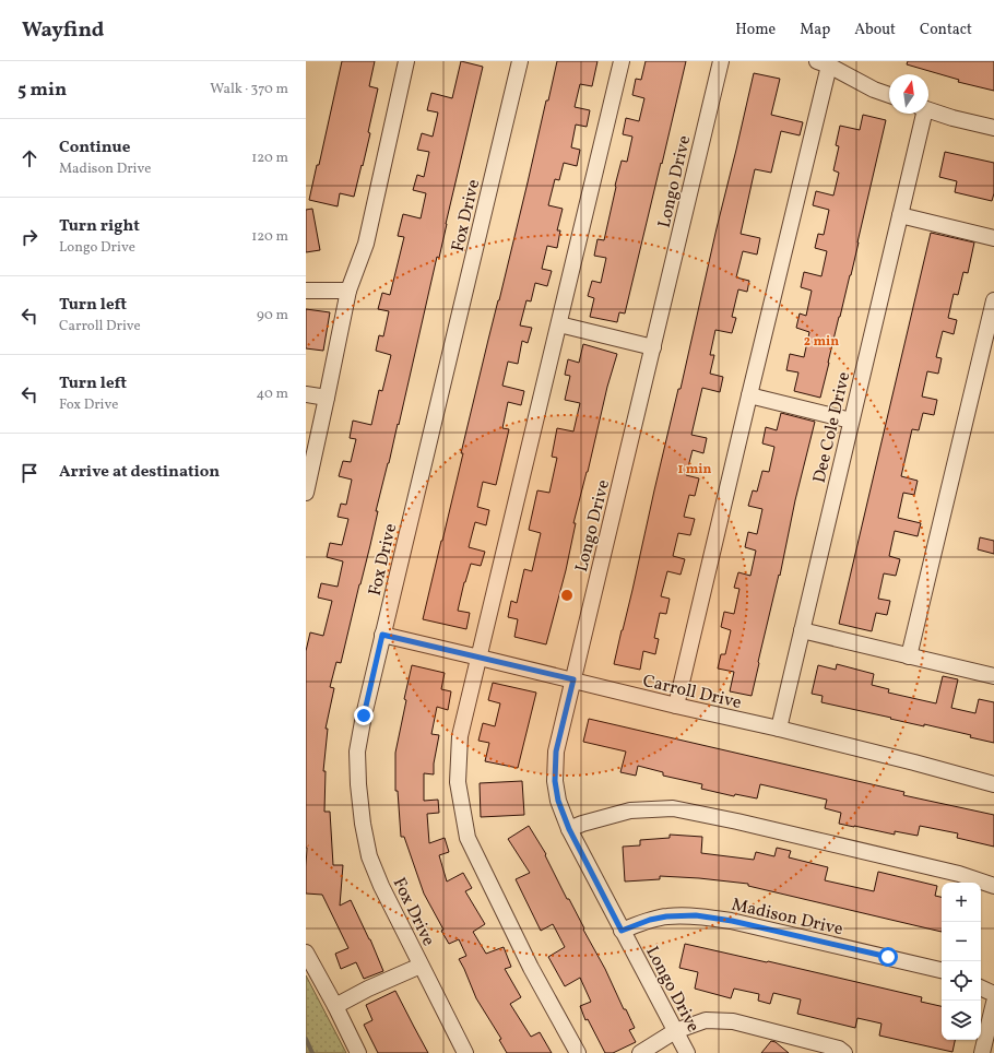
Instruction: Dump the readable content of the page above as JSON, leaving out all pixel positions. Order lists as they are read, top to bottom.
{
  "streets": {
    "street": [
      "Longo Drive",
      "Fox Drive",
      "Dee Cole Drive",
      "Carroll Drive",
      "Madison Drive"
    ]
  },
  "crossings": [
    ["Longo Drive", "Carroll Drive"],
    ["Longo Drive", "Madison Drive"],
    ["Fox Drive", "Carroll Drive"],
    ["Dee Cole Drive", "Carroll Drive"]
  ],
  "north": "top",
  "page": {
    "header": "Wayfind",
    "nav": [
      "Home",
      "Map",
      "About",
      "Contact"
    ],
    "heading": ["5 min", "Walk · 370 m"],
    "list": [
      ["Continue", "Madison Drive", "120 m"],
      ["Turn right", "Longo Drive", "120 m"],
      ["Turn left", "Carroll Drive", "90 m"],
      ["Turn left", "Fox Drive", "40 m"],
      "Arrive at destination"
    ],
    "map_buttons": ["+", "−"]
  },
  "rings": ["2 min", "1 min"]
}
